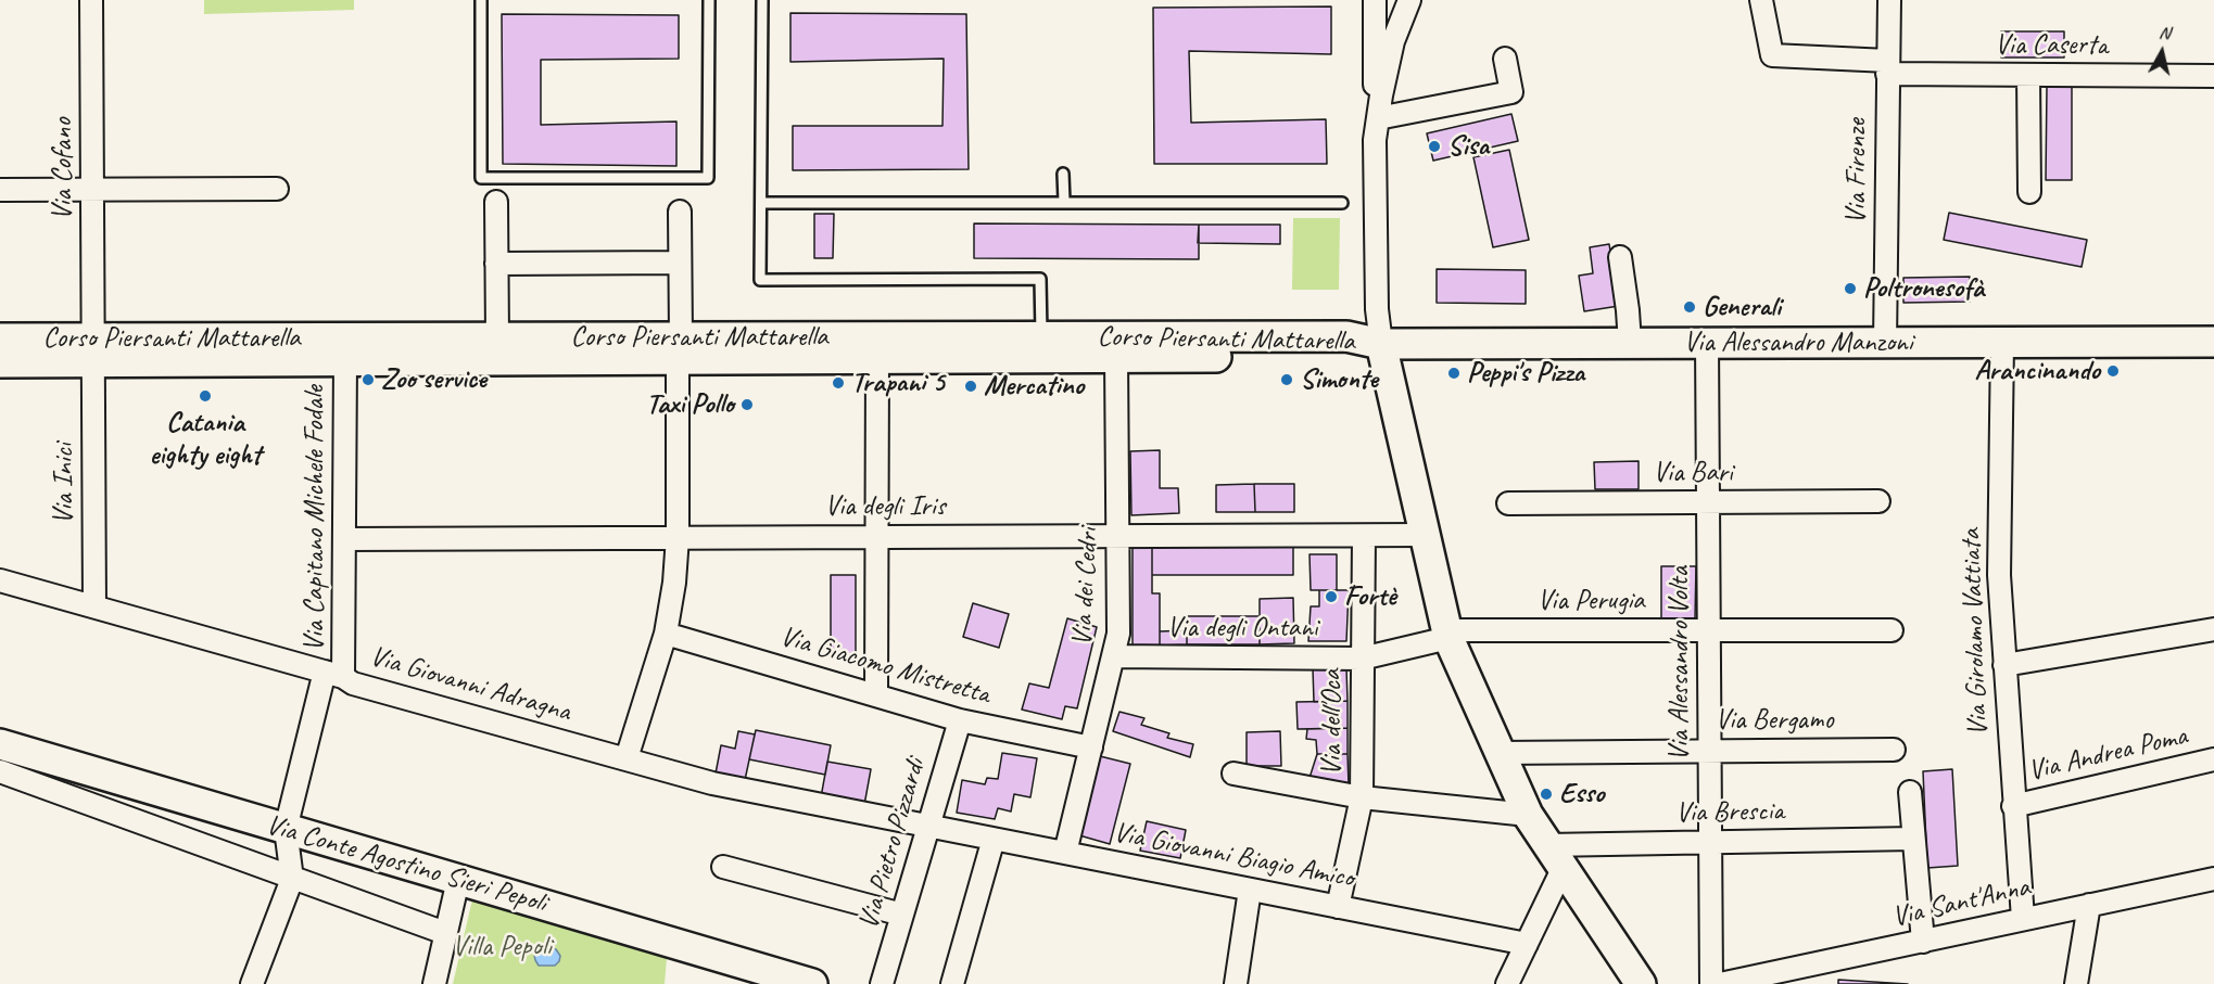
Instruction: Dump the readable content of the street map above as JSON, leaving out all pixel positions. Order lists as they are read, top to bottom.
{
  "streets": {
    "main road": ["Corso Piersanti Mattarella", "Via Alessandro Manzoni", "Via Conte Agostino Sieri Pepoli"],
    "street": [
      "Via Caserta",
      "Via Cofano",
      "Via Firenze",
      "Via Bari",
      "Via Inici",
      "Via degli Iris",
      "Via Capitano Michele Fodale",
      "Via dei Cedri",
      "Via Perugia",
      "Via degli Ontani",
      "Via Girolamo Vattiata",
      "Via Alessandro Volta",
      "Via Giacomo Mistretta",
      "Via Giovanni Adragna",
      "Via Bergamo",
      "Via dell'Oca",
      "Via Andrea Poma",
      "Via Brescia",
      "Via Pietro Pizzardi",
      "Via Giovanni Biagio Amico",
      "Via Sant'Anna"
    ]
  },
  "crossings": [
    ["Via Caserta", "Via Firenze"],
    ["Via Cofano", "Corso Piersanti Mattarella"],
    ["Via Cofano", "Via Inici"],
    ["Via Firenze", "Via Alessandro Manzoni"],
    ["Corso Piersanti Mattarella", "Via Alessandro Manzoni"],
    ["Corso Piersanti Mattarella", "Via Inici"],
    ["Corso Piersanti Mattarella", "Via Capitano Michele Fodale"],
    ["Corso Piersanti Mattarella", "Via dei Cedri"],
    ["Via Alessandro Manzoni", "Via Girolamo Vattiata"],
    ["Via Alessandro Manzoni", "Via Alessandro Volta"],
    ["Via Bari", "Via Alessandro Volta"],
    ["Via Inici", "Via Giovanni Adragna"],
    ["Via degli Iris", "Via Capitano Michele Fodale"],
    ["Via degli Iris", "Via dei Cedri"],
    ["Via degli Iris", "Via dell'Oca"],
    ["Via Capitano Michele Fodale", "Via Giovanni Adragna"],
    ["Via Capitano Michele Fodale", "Via Conte Agostino Sieri Pepoli"],
    ["Via dei Cedri", "Via degli Ontani"],
    ["Via dei Cedri", "Via Giacomo Mistretta"],
    ["Via dei Cedri", "Via Giovanni Biagio Amico"],
    ["Via Perugia", "Via degli Ontani"],
    ["Via Perugia", "Via Alessandro Volta"],
    ["Via degli Ontani", "Via dell'Oca"],
    ["Via Girolamo Vattiata", "Via Andrea Poma"],
    ["Via Girolamo Vattiata", "Via Sant'Anna"],
    ["Via Alessandro Volta", "Via Bergamo"],
    ["Via Alessandro Volta", "Via Brescia"],
    ["Via Giacomo Mistretta", "Via Pietro Pizzardi"],
    ["Via Giovanni Adragna", "Via Pietro Pizzardi"],
    ["Via Giovanni Adragna", "Via Giovanni Biagio Amico"],
    ["Via dell'Oca", "Via Giovanni Biagio Amico"],
    ["Via Pietro Pizzardi", "Via Giovanni Biagio Amico"]
  ],
  "parks": ["Villa Pepoli"],
  "places": [
    "Sisa",
    "Poltronesofà",
    "Generali",
    "Arancinando",
    "Peppi's Pizza",
    "Zoo service",
    "Simonte",
    "Trapani 5",
    "Mercatino",
    "Catania eighty eight",
    "Taxi Pollo",
    "Fortè",
    "Esso"
  ],
  "north": "top"
}
